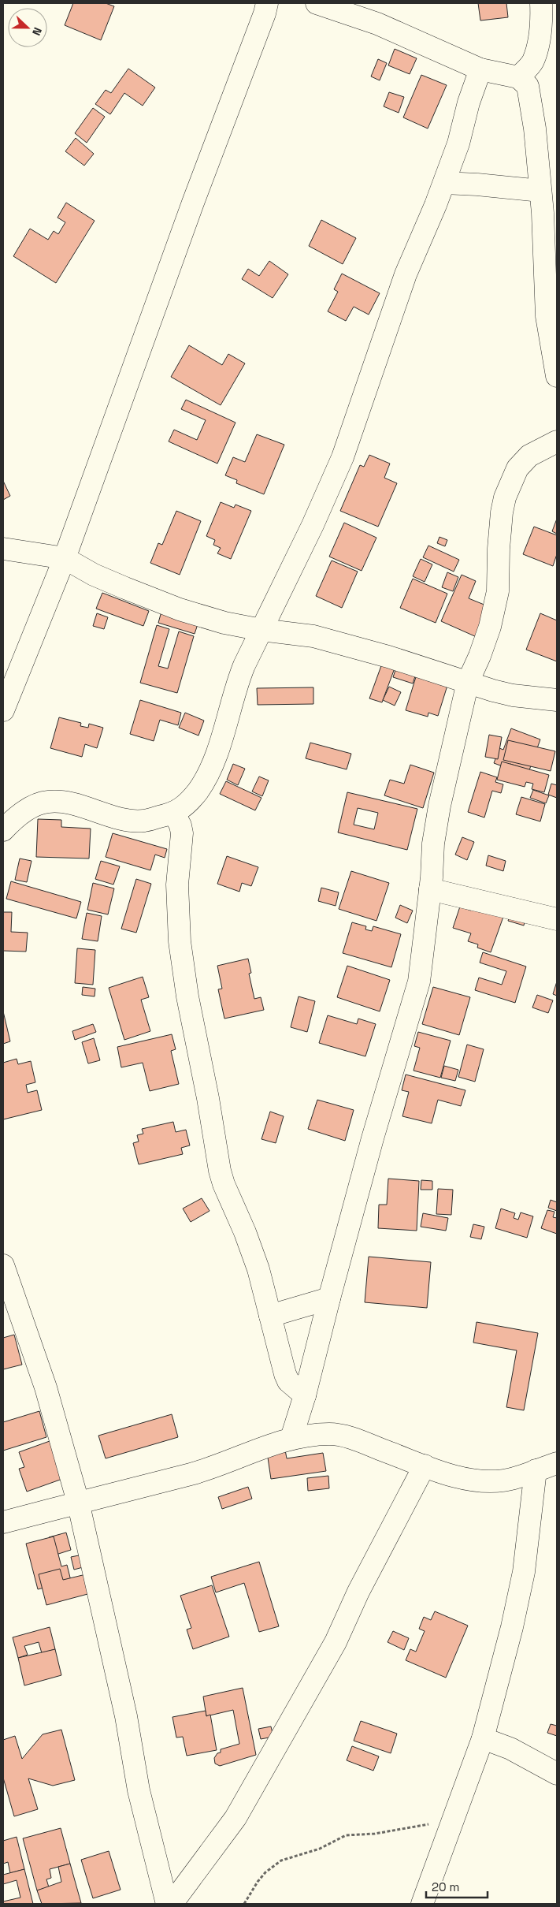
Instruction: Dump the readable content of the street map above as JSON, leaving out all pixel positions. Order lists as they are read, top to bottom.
{
  "scale_bar": "20 m",
  "north": "right"
}
